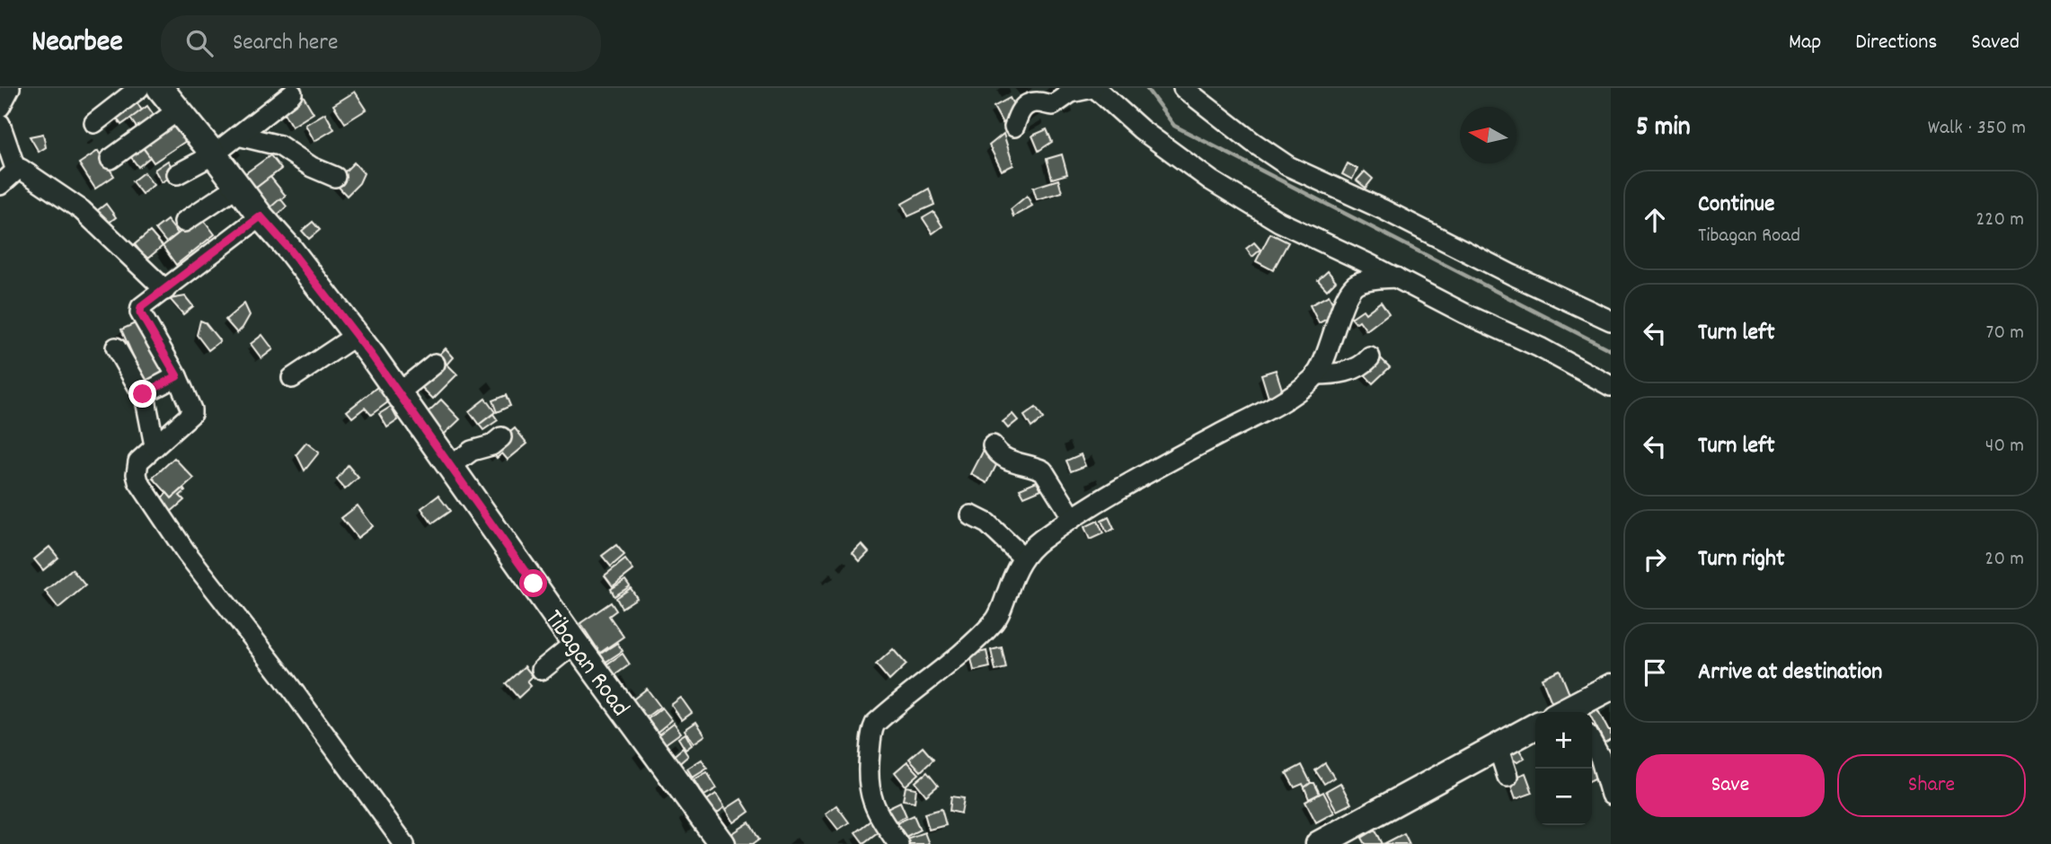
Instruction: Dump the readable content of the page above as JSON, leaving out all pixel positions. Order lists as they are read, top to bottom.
{
  "streets": {
    "main road": ["Tibagan Road"]
  },
  "north": "left",
  "page": {
    "header": "Nearbee",
    "search": "Search here",
    "nav": ["Map", "Directions", "Saved"],
    "heading": ["5 min", "Walk · 350 m"],
    "list": [
      ["Continue", "Tibagan Road", "220 m"],
      ["Turn left", "70 m"],
      ["Turn left", "40 m"],
      ["Turn right", "20 m"],
      "Arrive at destination"
    ],
    "map_buttons": ["+", "−"],
    "buttons": ["Save", "Share"]
  }
}
